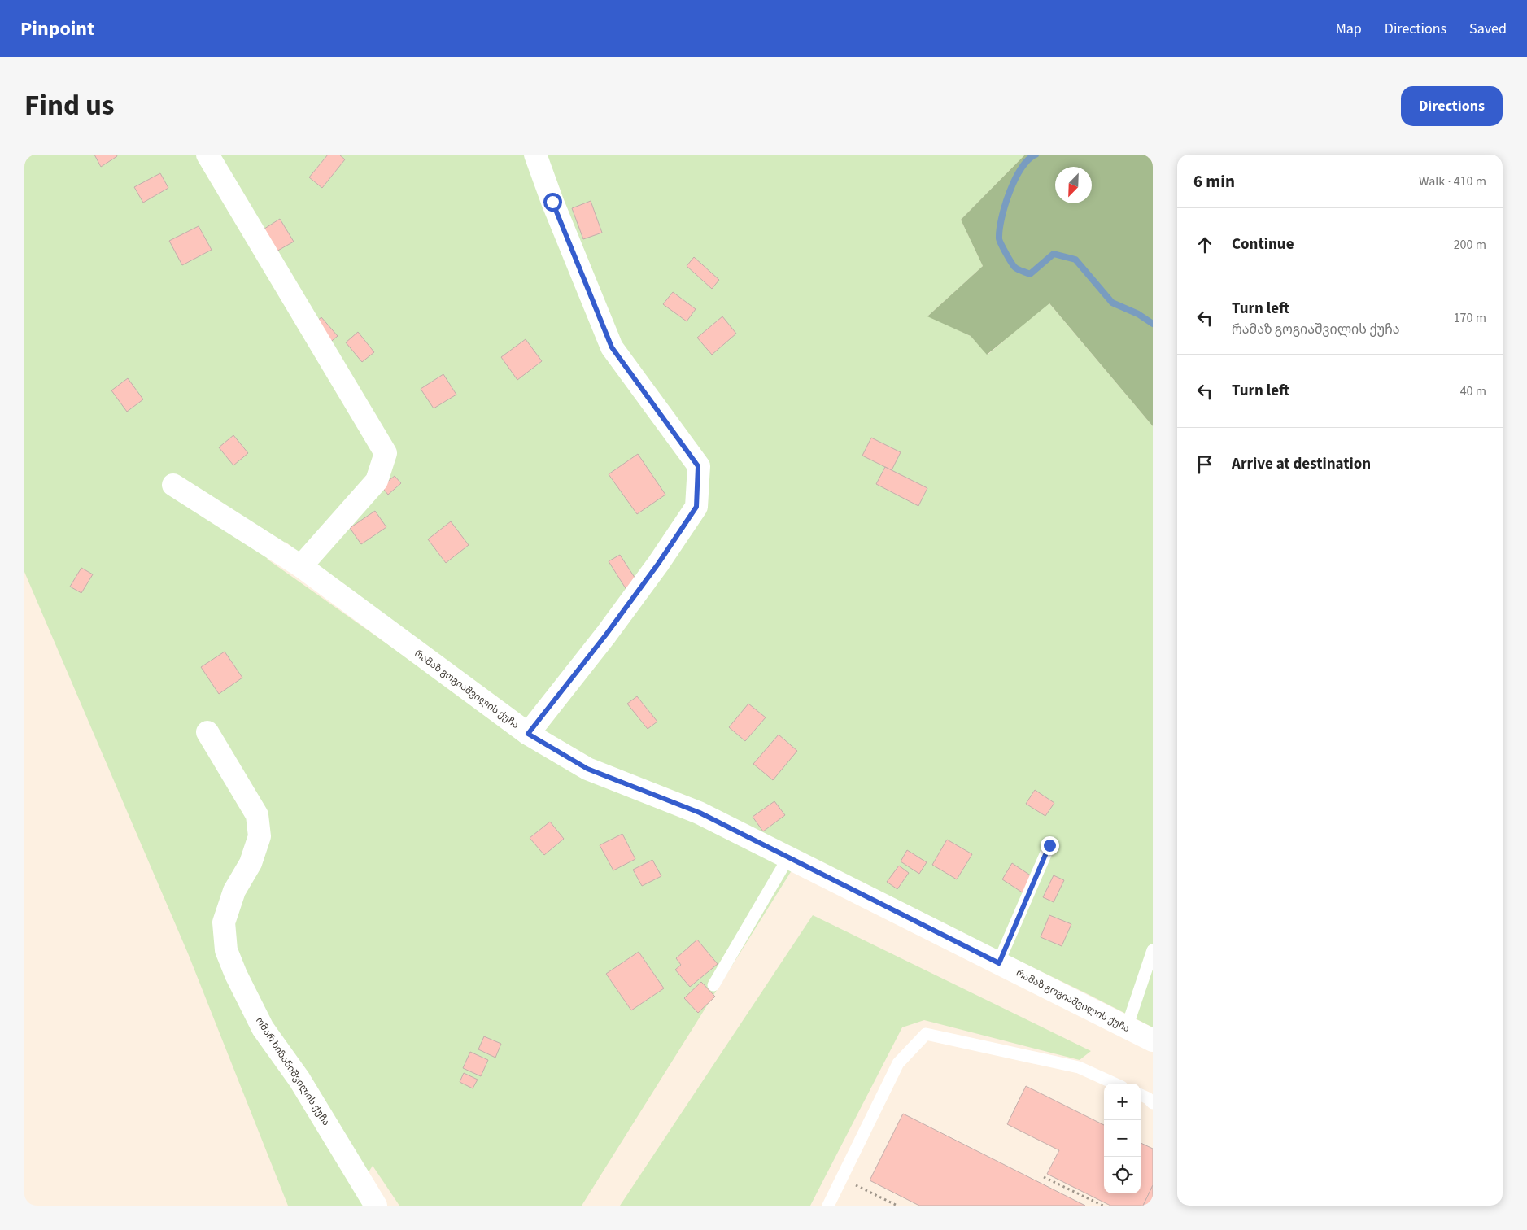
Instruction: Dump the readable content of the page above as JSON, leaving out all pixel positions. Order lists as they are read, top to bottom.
{
  "streets": {
    "street": ["რამაზ გოგიაშვილის ქუჩა", "ომარ ხიზანიშვილის ქუჩა"]
  },
  "north": "bottom left",
  "page": {
    "header": "Pinpoint",
    "nav": ["Map", "Directions", "Saved"],
    "title": "Find us",
    "buttons": "Directions",
    "heading": ["6 min", "Walk · 410 m"],
    "list": [
      ["Continue", "200 m"],
      ["Turn left", "რამაზ გოგიაშვილის ქუჩა", "170 m"],
      ["Turn left", "40 m"],
      "Arrive at destination"
    ],
    "map_buttons": ["+", "−"]
  }
}
